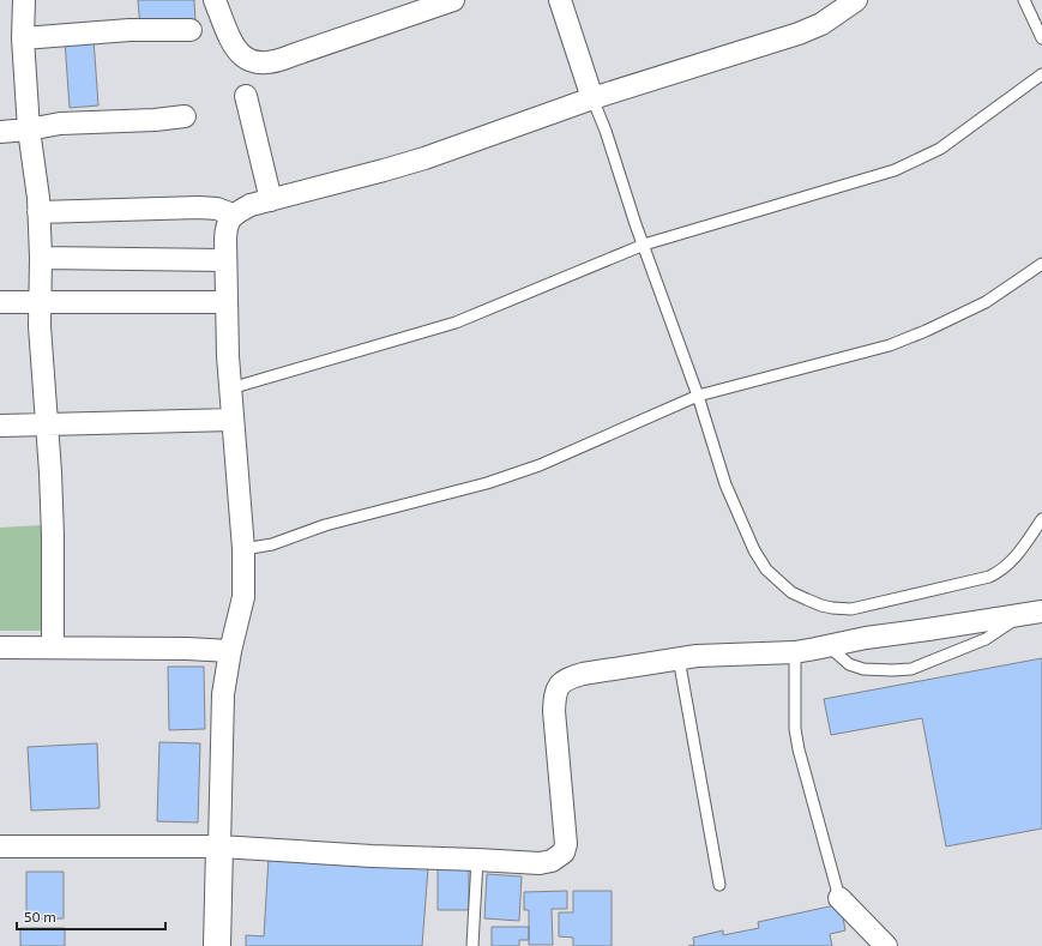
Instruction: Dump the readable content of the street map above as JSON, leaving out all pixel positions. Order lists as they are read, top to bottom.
{
  "scale_bar": "50 m"
}
